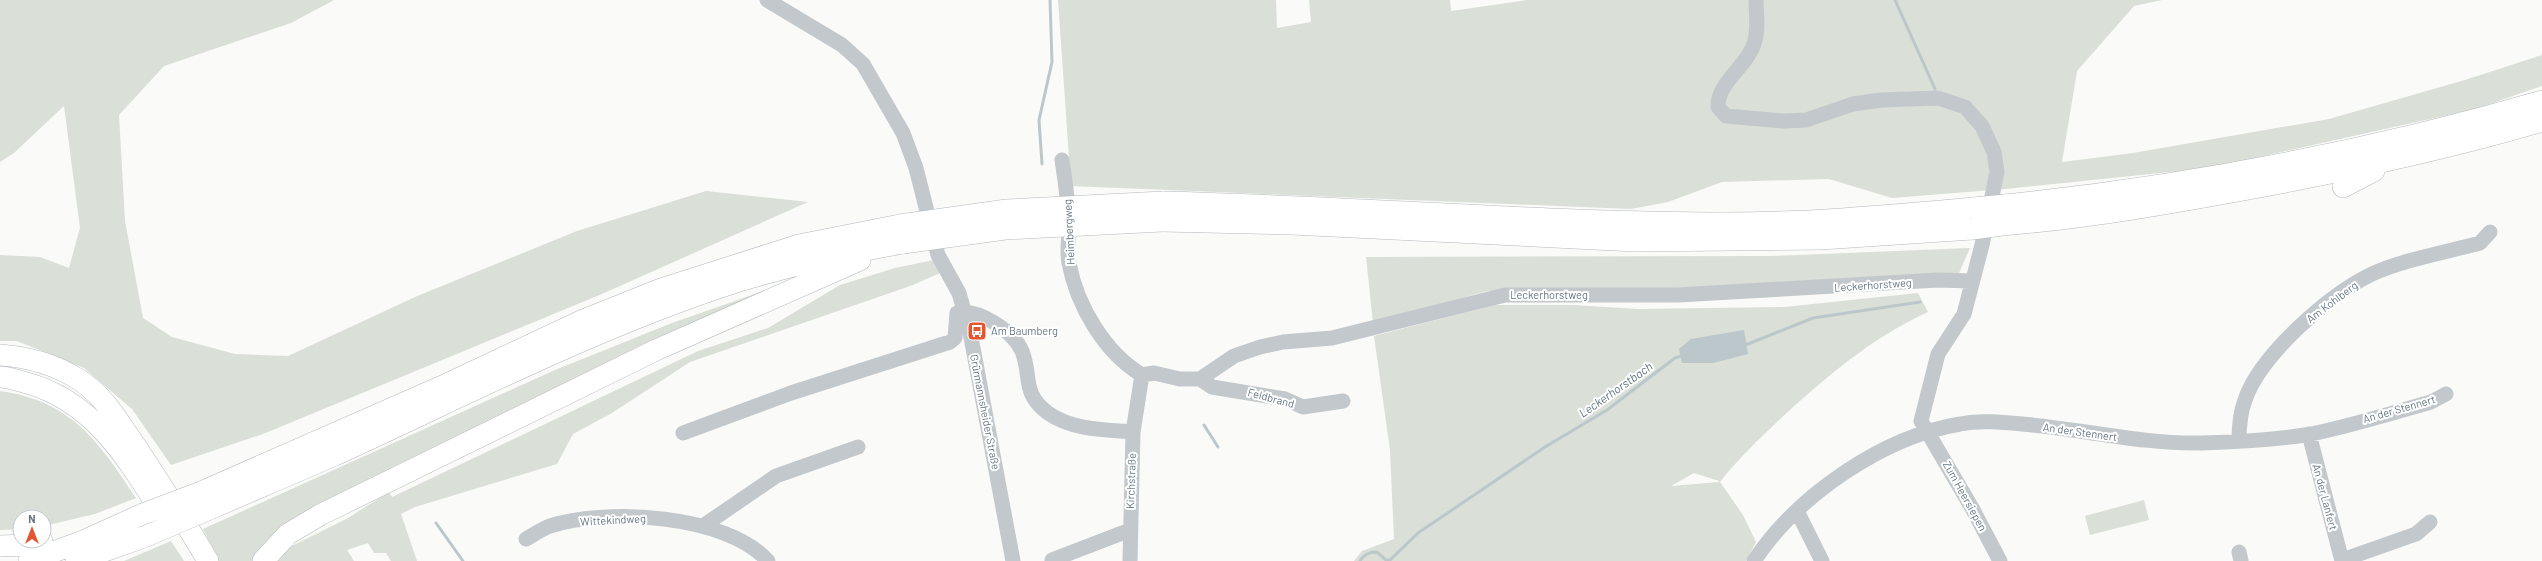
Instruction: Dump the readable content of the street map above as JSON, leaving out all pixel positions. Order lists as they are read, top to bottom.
{
  "streets": {
    "street": [
      "Heimbergweg",
      "Leckerhorstweg",
      "Am Kohlberg",
      "Feldbrand",
      "An der Stennert",
      "Grürmannsheider Straße",
      "Kirchstraße",
      "Zum Heersiepen",
      "An der Lanfert",
      "Wittekindweg"
    ]
  },
  "crossings": [
    ["Heimbergweg", "Kirchstraße"],
    ["Leckerhorstweg", "Feldbrand"],
    ["Am Kohlberg", "An der Stennert"],
    ["An der Stennert", "Zum Heersiepen"],
    ["An der Stennert", "An der Lanfert"]
  ],
  "water": ["Leckerhorstbach"],
  "places": {
    "bus stop": ["Am Baumberg"]
  },
  "north": "top"
}
